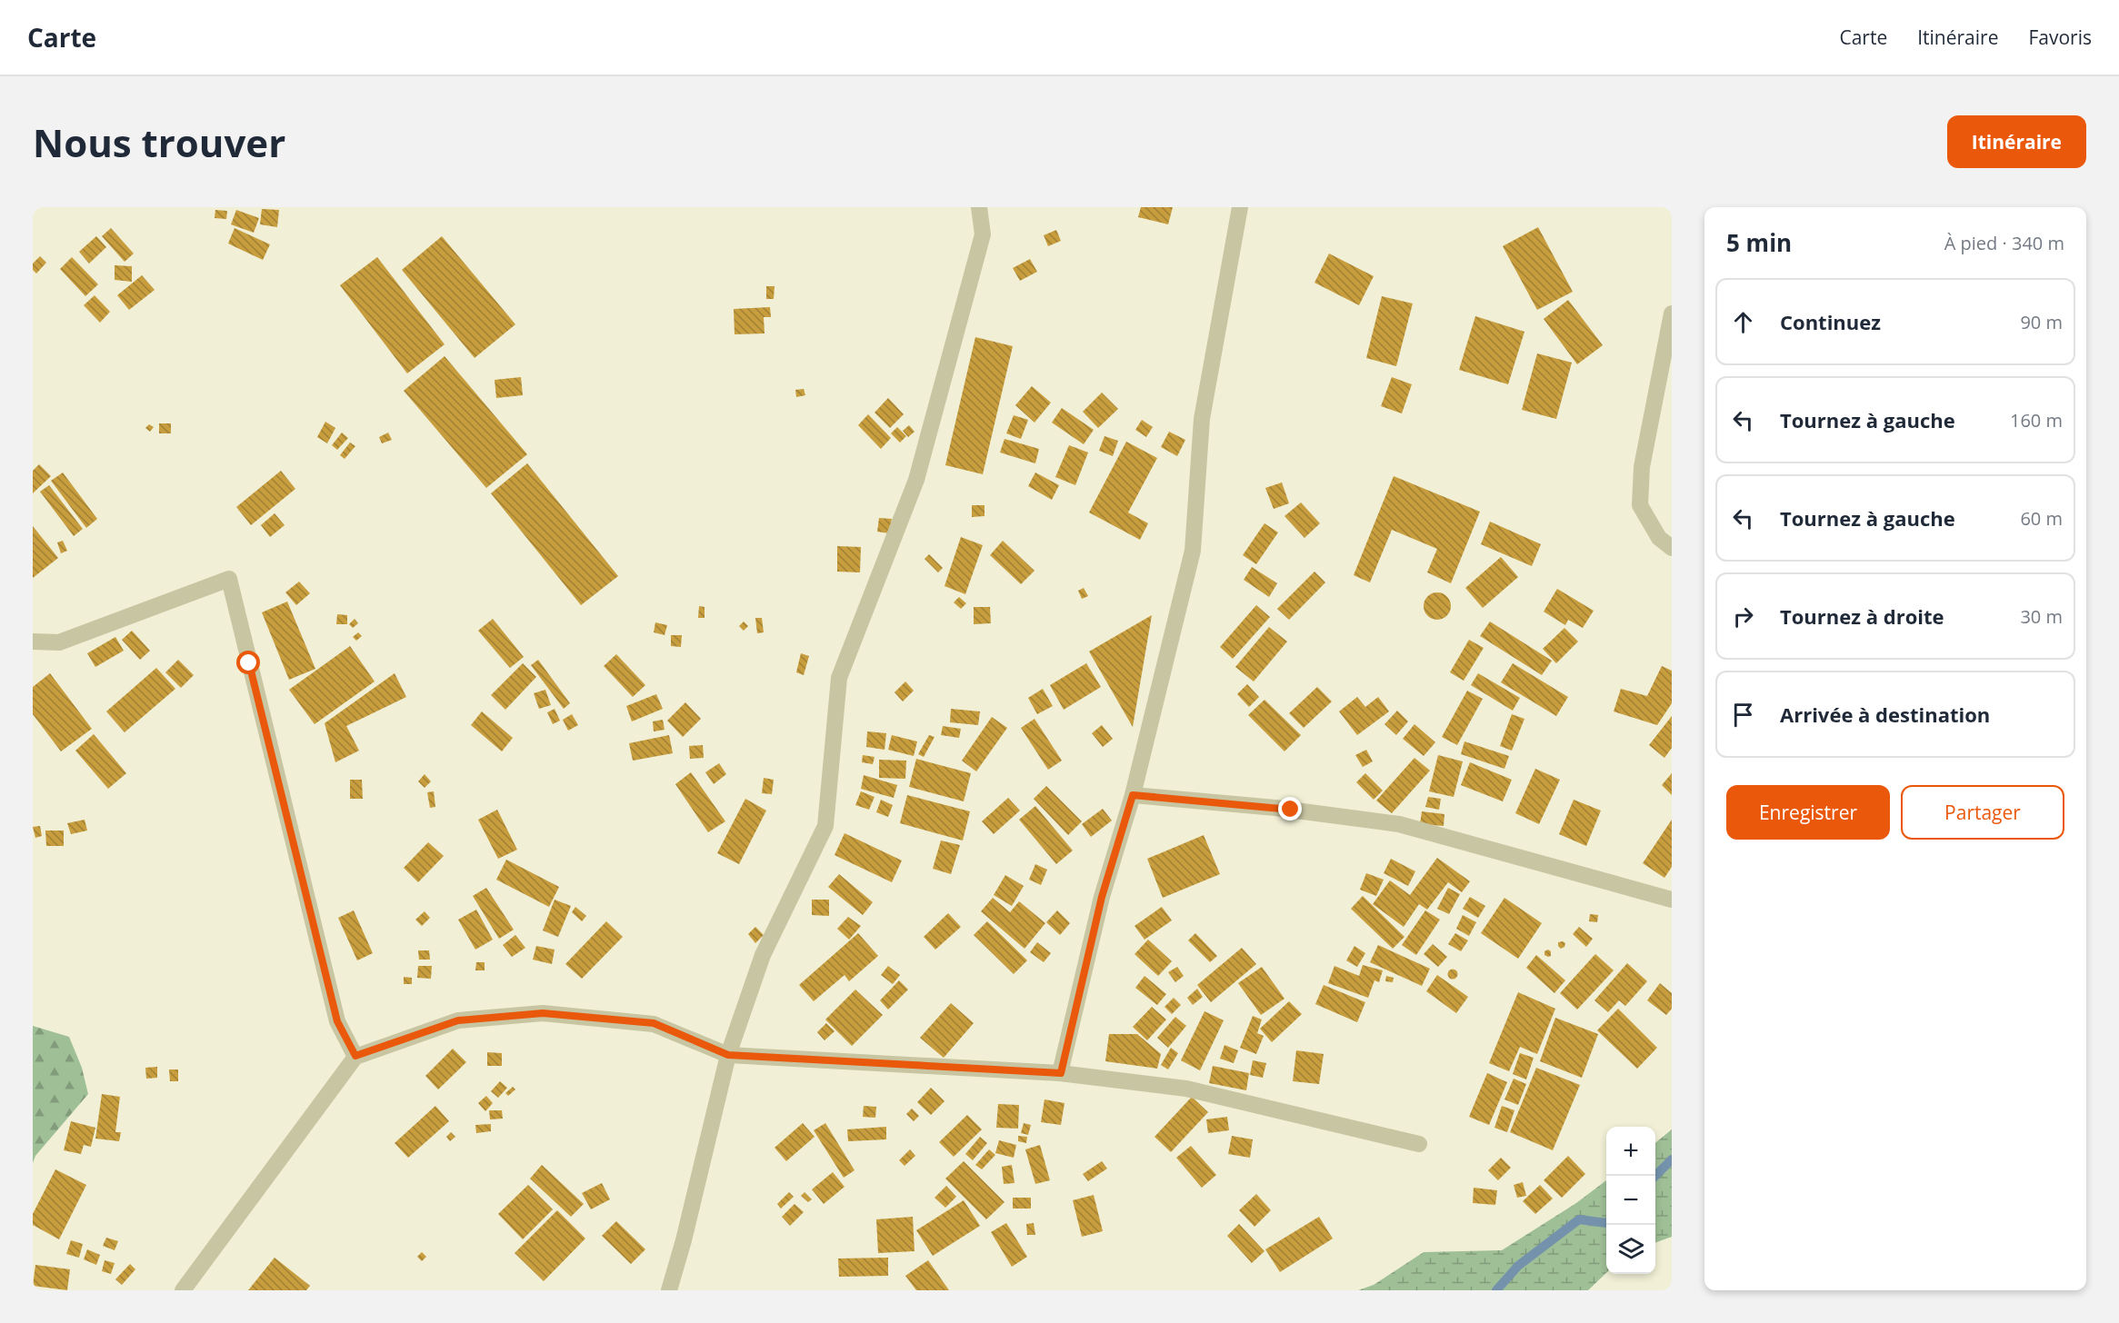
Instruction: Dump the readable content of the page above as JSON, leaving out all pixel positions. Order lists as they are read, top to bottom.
{
  "page": {
    "header": "Carte",
    "nav": ["Carte", "Itinéraire", "Favoris"],
    "buttons": [
      "Itinéraire",
      ["Enregistrer", "Partager"]
    ],
    "title": "Nous trouver",
    "heading": ["5 min", "À pied · 340 m"],
    "list": [
      ["Continuez", "90 m"],
      ["Tournez à gauche", "160 m"],
      ["Tournez à gauche", "60 m"],
      ["Tournez à droite", "30 m"],
      "Arrivée à destination"
    ],
    "map_buttons": ["+", "−"]
  }
}
